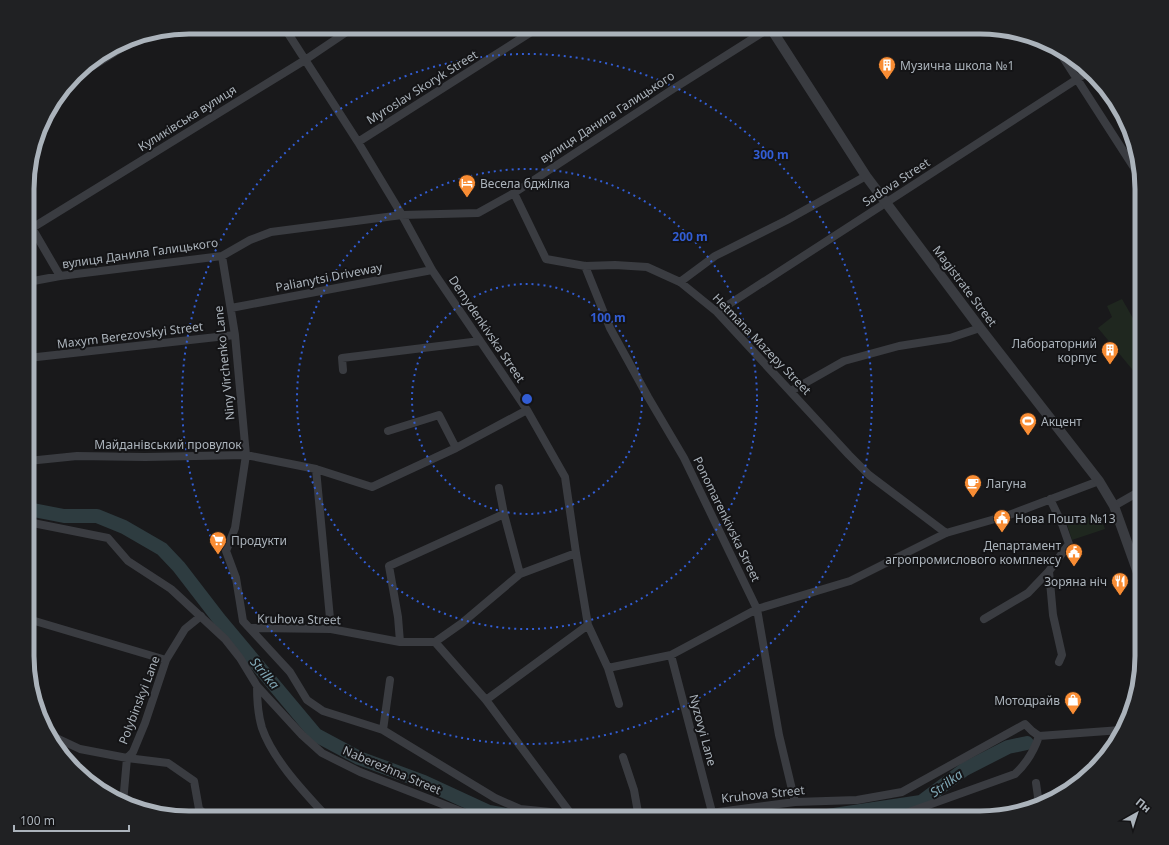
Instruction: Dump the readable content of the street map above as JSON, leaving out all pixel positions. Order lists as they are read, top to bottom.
{
  "streets": {
    "street": [
      "Myroslav Skoryk Street",
      "вулиця Данила Галицького",
      "Куликівська вулиця",
      "Sadova Street",
      "Palianytsi Driveway",
      "Magistrate Street",
      "Demydenkivska Street",
      "Maxym Berezovskyi Street",
      "Hetmana Mazepy Street",
      "Niny Virchenko Lane",
      "Майданівський провулок",
      "Ponomarenkivska Street",
      "Kruhova Street",
      "Polybinskyi Lane",
      "Nyzovyi Lane",
      "Naberezhna Street"
    ]
  },
  "crossings": [
    ["Myroslav Skoryk Street", "Demydenkivska Street"],
    ["вулиця Данила Галицького", "Demydenkivska Street"],
    ["вулиця Данила Галицького", "Hetmana Mazepy Street"],
    ["вулиця Данила Галицького", "Niny Virchenko Lane"],
    ["Куликівська вулиця", "Demydenkivska Street"],
    ["Sadova Street", "Magistrate Street"],
    ["Sadova Street", "Hetmana Mazepy Street"],
    ["Palianytsi Driveway", "Demydenkivska Street"],
    ["Palianytsi Driveway", "Niny Virchenko Lane"],
    ["Demydenkivska Street", "Майданівський провулок"],
    ["Maxym Berezovskyi Street", "Niny Virchenko Lane"],
    ["Hetmana Mazepy Street", "Ponomarenkivska Street"],
    ["Niny Virchenko Lane", "Майданівський провулок"],
    ["Niny Virchenko Lane", "Kruhova Street"],
    ["Ponomarenkivska Street", "Kruhova Street"],
    ["Polybinskyi Lane", "Naberezhna Street"]
  ],
  "water": ["Strilka"],
  "places": {
    "building": ["Музична школа №1", "Лабораторний корпус"],
    "hotel": ["Весела бджілка"],
    "sports": ["Акцент"],
    "cafe": ["Лагуна"],
    "public building": ["Нова Пошта №13", "Департамент агропромислового комплексу"],
    "supermarket": ["Продукти"],
    "restaurant": ["Зоряна ніч"],
    "shop": ["Мотодрайв"]
  },
  "scale_bar": "100 m",
  "north": "top right",
  "rings": ["300 m", "200 m", "100 m"]
}
